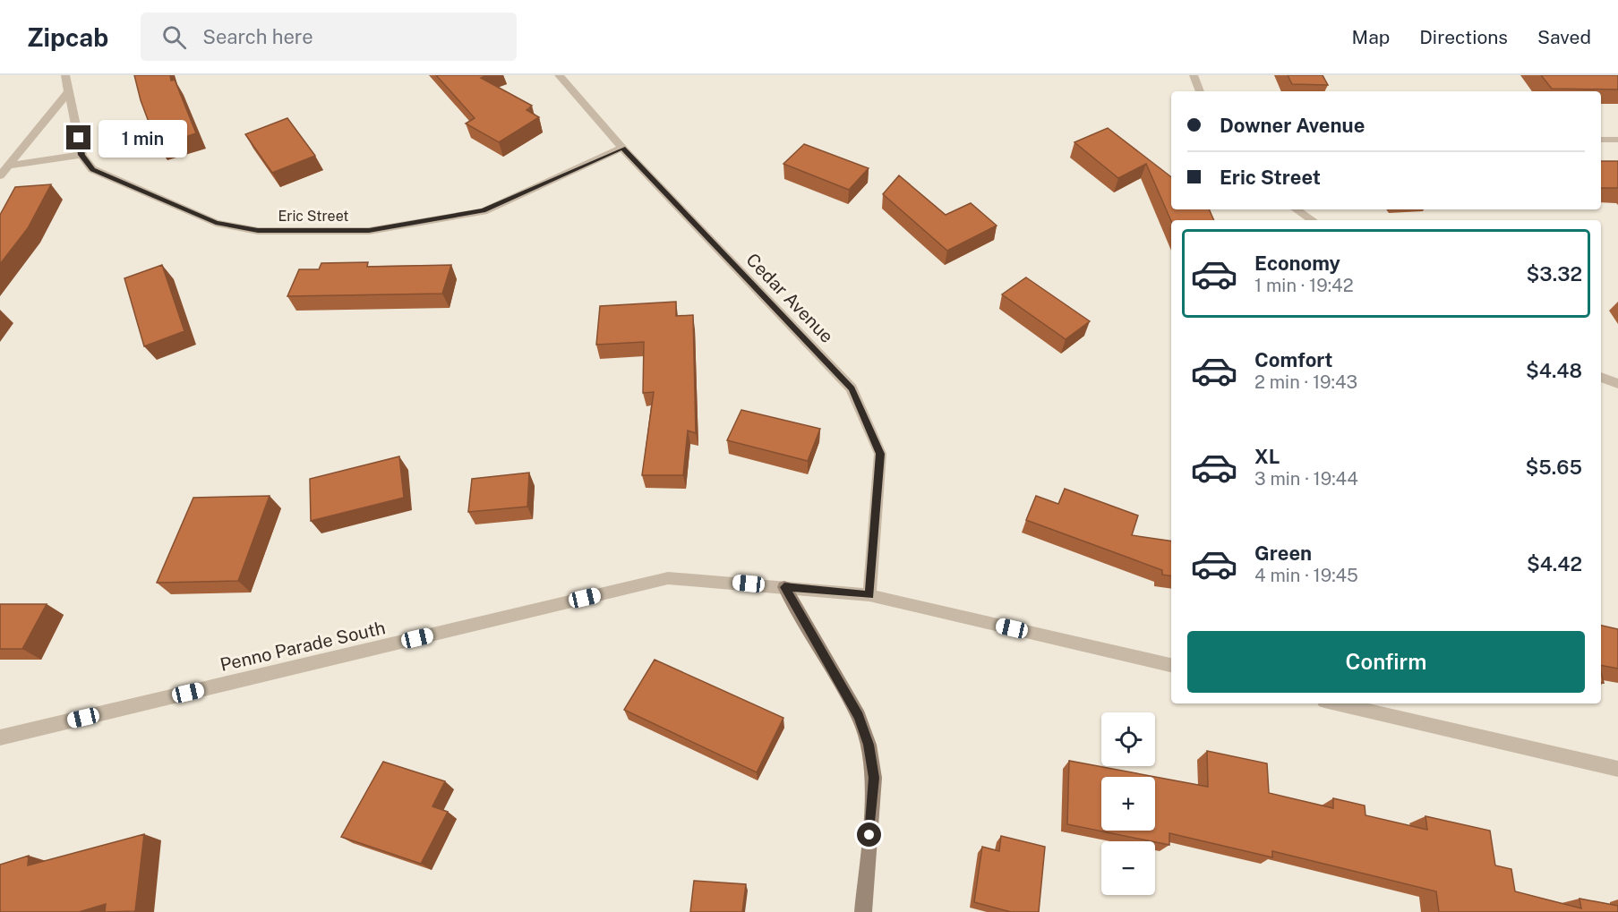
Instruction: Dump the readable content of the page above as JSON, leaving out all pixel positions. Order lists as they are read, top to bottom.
{
  "streets": {
    "street": ["Eric Street", "Cedar Avenue", "Penno Parade South"]
  },
  "crossings": [
    ["Eric Street", "Cedar Avenue"],
    ["Cedar Avenue", "Penno Parade South"]
  ],
  "page": {
    "header": "Zipcab",
    "search": "Search here",
    "nav": ["Map", "Directions", "Saved"],
    "banner": ["Downer Avenue", "Eric Street"],
    "bubble": "1 min",
    "list": [
      {
        "name": "Economy",
        "note": "1 min · 19:42",
        "value": "$3.32"
      },
      {
        "name": "Comfort",
        "note": "2 min · 19:43",
        "value": "$4.48"
      },
      {
        "name": "XL",
        "note": "3 min · 19:44",
        "value": "$5.65"
      },
      {
        "name": "Green",
        "note": "4 min · 19:45",
        "value": "$4.42"
      }
    ],
    "buttons": "Confirm",
    "map_buttons": ["+", "−"]
  }
}
